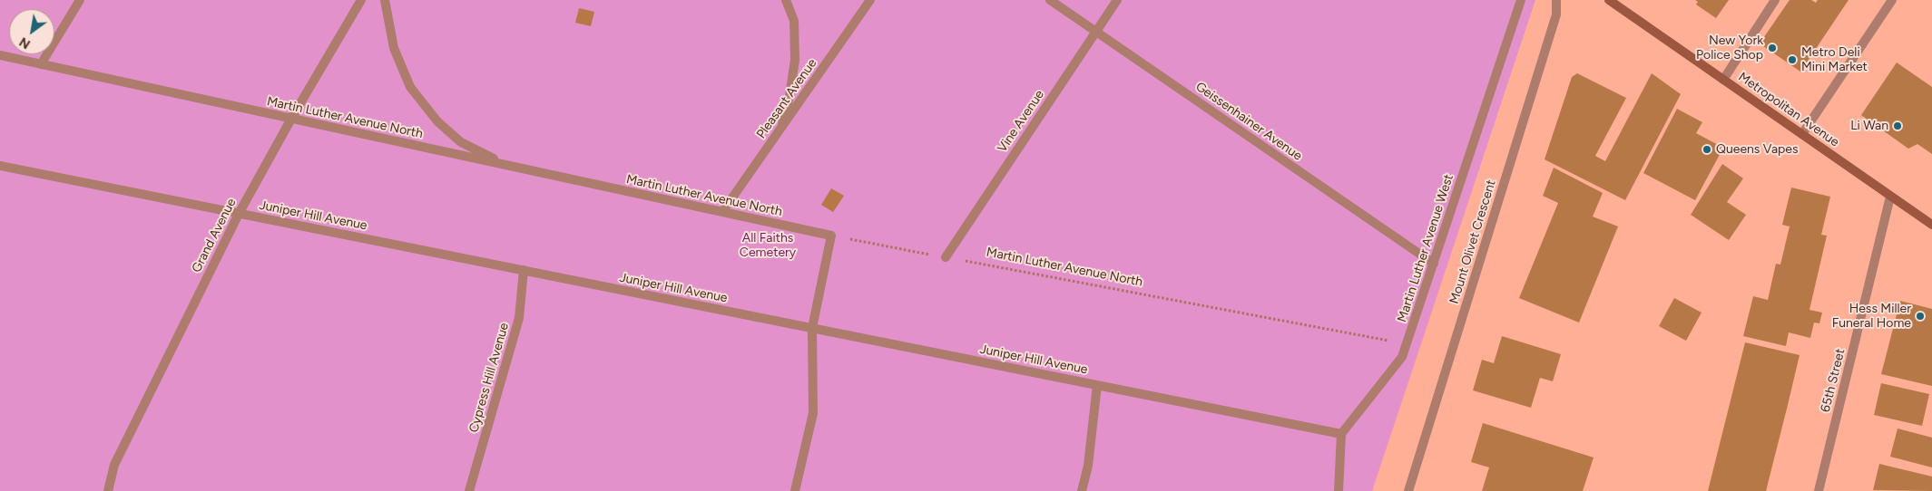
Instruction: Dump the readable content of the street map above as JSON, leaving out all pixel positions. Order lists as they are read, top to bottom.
{
  "streets": {
    "main road": ["Metropolitan Avenue"],
    "street": [
      "Pleasant Avenue",
      "Martin Luther Avenue North",
      "Vine Avenue",
      "Geissenhainer Avenue",
      "Juniper Hill Avenue",
      "Grand Avenue",
      "Mount Olivet Crescent",
      "Martin Luther Avenue West",
      "Cypress Hill Avenue",
      "65th Street"
    ]
  },
  "crossings": [
    ["Pleasant Avenue", "Martin Luther Avenue North"],
    ["Metropolitan Avenue", "65th Street"],
    ["Martin Luther Avenue North", "Vine Avenue"],
    ["Martin Luther Avenue North", "Grand Avenue"],
    ["Martin Luther Avenue North", "Martin Luther Avenue West"],
    ["Vine Avenue", "Geissenhainer Avenue"],
    ["Geissenhainer Avenue", "Martin Luther Avenue West"],
    ["Juniper Hill Avenue", "Grand Avenue"],
    ["Juniper Hill Avenue", "Martin Luther Avenue West"],
    ["Juniper Hill Avenue", "Cypress Hill Avenue"]
  ],
  "parks": ["All Faiths Cemetery"],
  "places": [
    "New York Police Shop",
    "Metro Deli Mini Market",
    "Li Wan",
    "Queens Vapes",
    "Hess Miller Funeral Home"
  ],
  "north": "bottom left"
}
